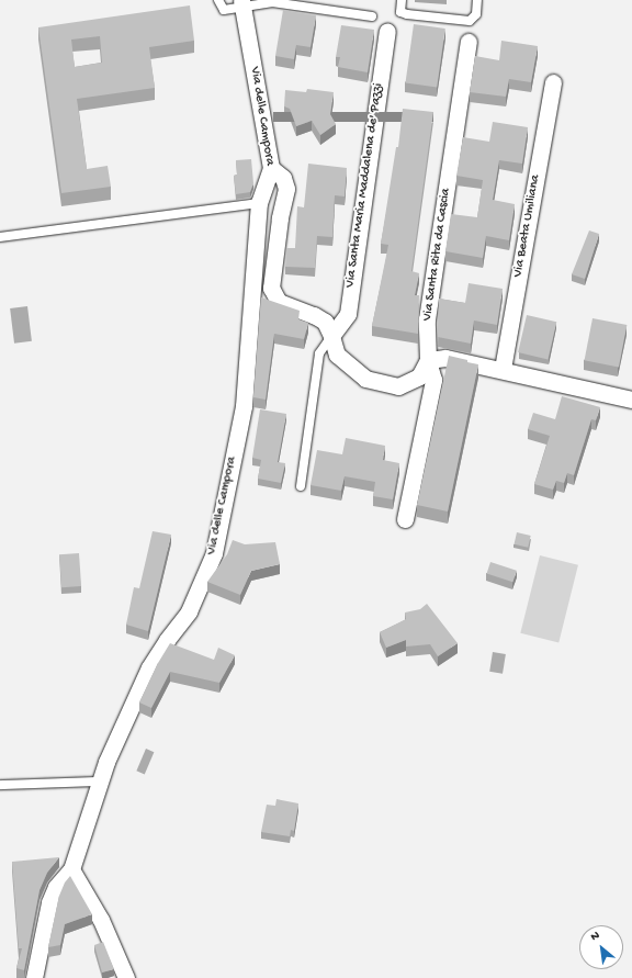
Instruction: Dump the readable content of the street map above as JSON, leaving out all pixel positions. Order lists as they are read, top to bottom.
{
  "streets": {
    "street": [
      "Via delle Campora",
      "Via Santa Maria Maddalena de' Pazzi",
      "Via Beata Umiliana",
      "Via Santa Rita da Cascia"
    ]
  },
  "north": "top left"
}
